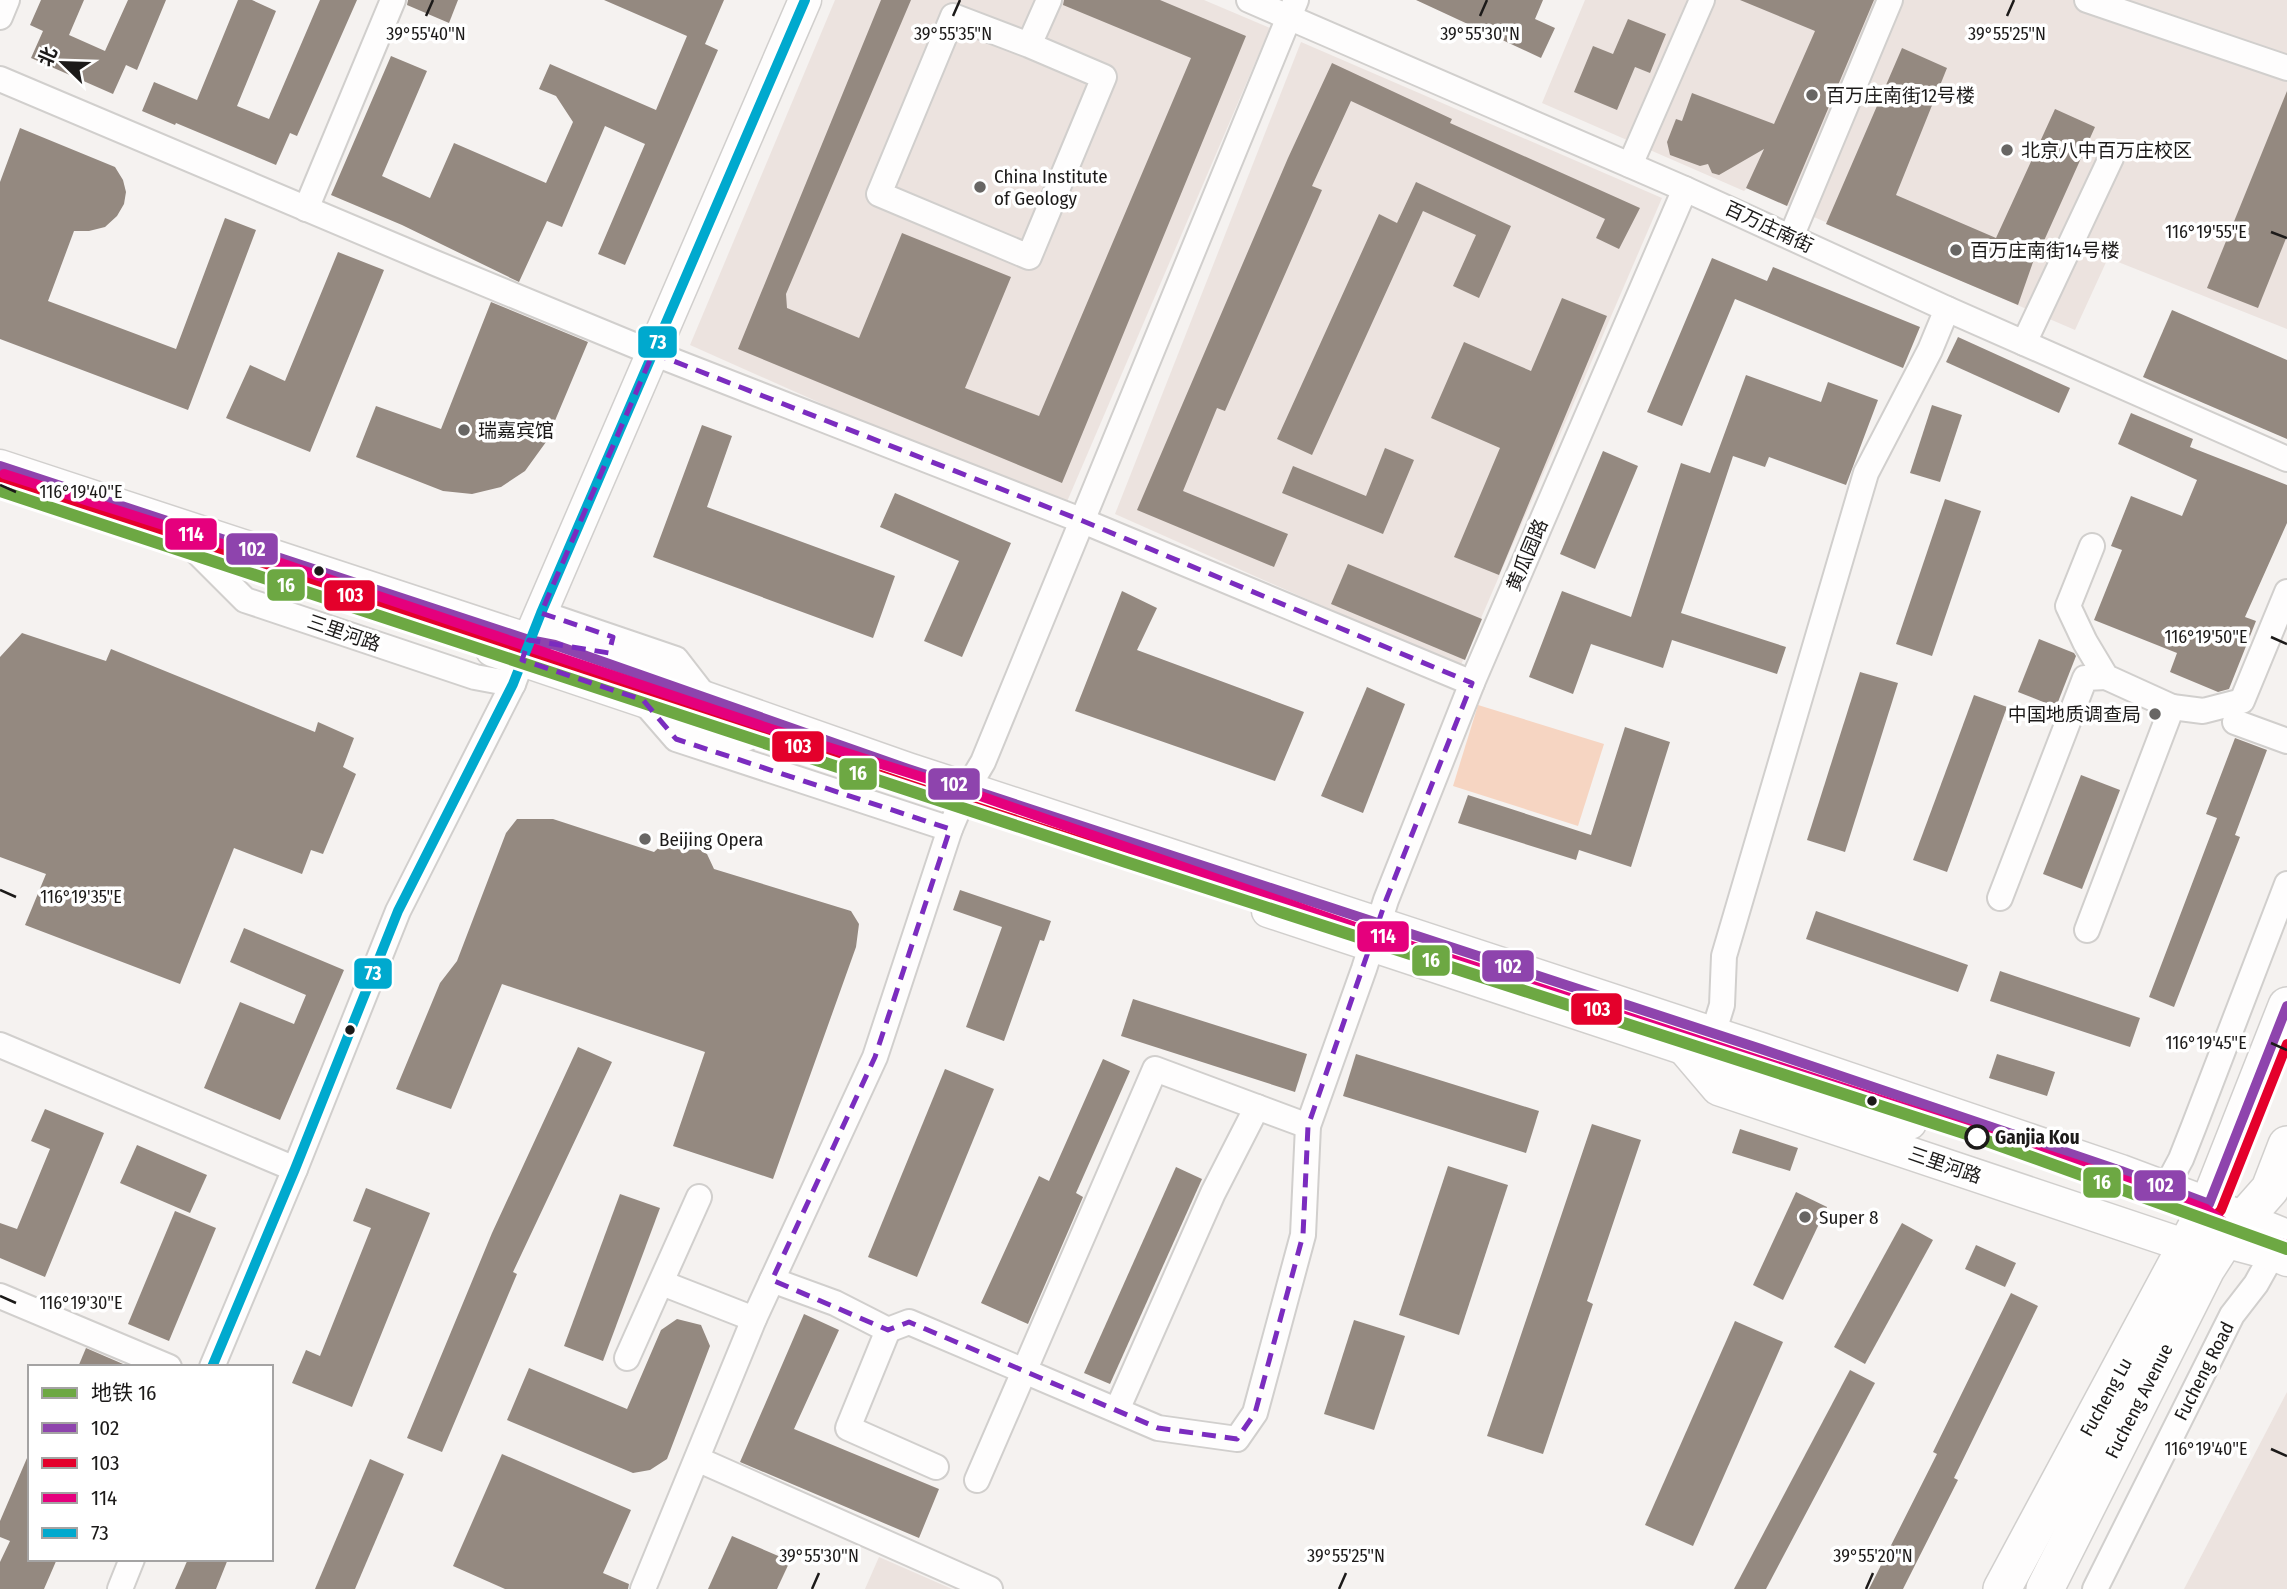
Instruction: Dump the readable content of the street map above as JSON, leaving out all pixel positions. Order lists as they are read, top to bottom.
{
  "streets": {
    "highway": ["Fucheng Lu", "Fucheng Avenue"],
    "street": ["百万庄南街", "黄瓜园路", "Fucheng Road"]
  },
  "crossings": [
    ["百万庄南街", "黄瓜园路"],
    ["Fucheng Lu", "Fucheng Avenue"]
  ],
  "places": [
    "百万庄南街12号楼",
    "北京八中百万庄校区",
    "China Institute of Geology",
    "百万庄南街14号楼",
    "瑞嘉宾馆",
    "中国地质调查局",
    "Beijing Opera",
    "Ganjia Kou",
    "Super 8"
  ],
  "lines": [
    "transit line 73",
    "transit line 102",
    "transit line 114",
    "transit line 103",
    "metro line 16"
  ],
  "legend": [
    "地铁 16",
    "102",
    "103",
    "114",
    "73"
  ],
  "north": "top left",
  "coordinates": [
    "39°55'40\"N",
    "39°55'35\"N",
    "39°55'30\"N",
    "39°55'25\"N",
    "116°19'55\"E",
    "116°19'40\"E",
    "116°19'50\"E",
    "116°19'35\"E",
    "116°19'45\"E",
    "116°19'30\"E",
    "39°55'20\"N"
  ]
}
